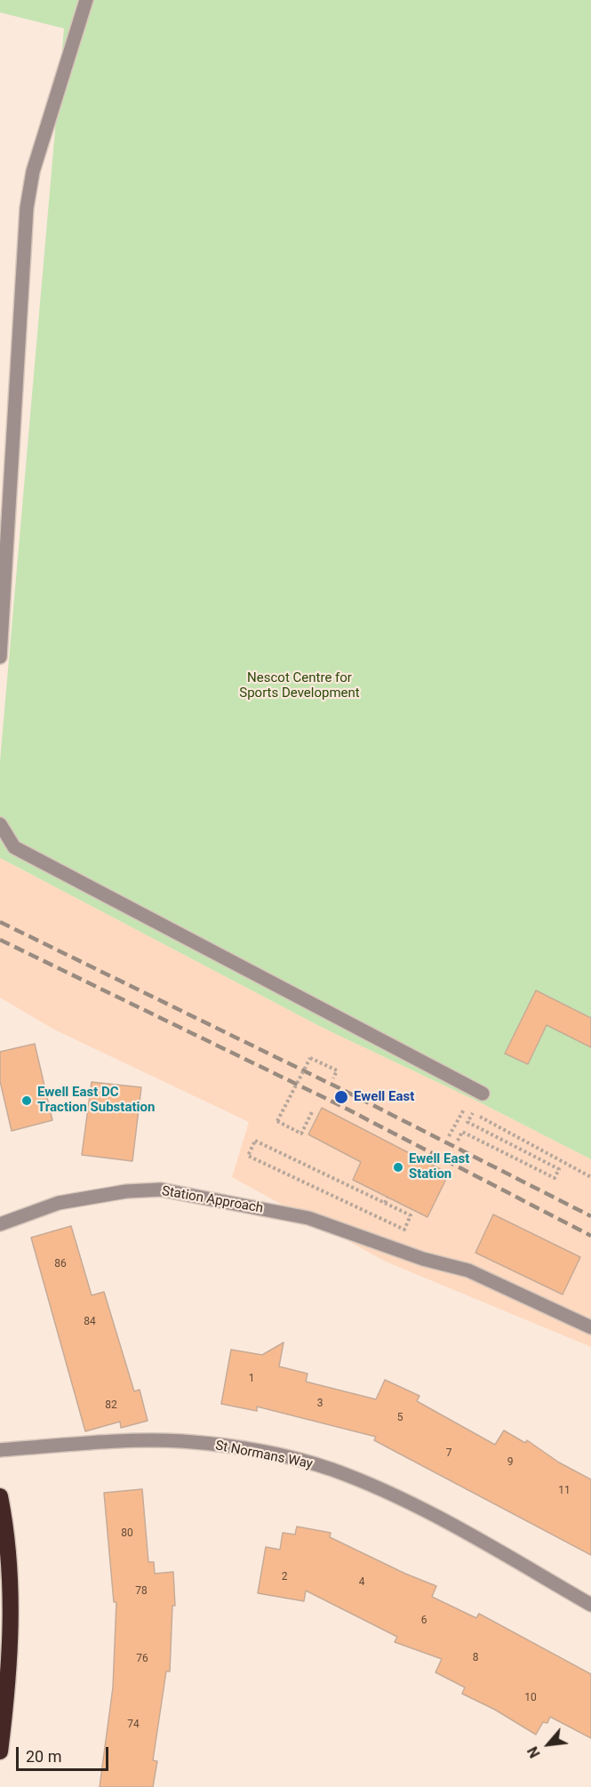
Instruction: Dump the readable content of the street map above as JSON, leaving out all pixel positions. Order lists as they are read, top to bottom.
{
  "streets": {
    "street": ["Station Approach", "St Normans Way"]
  },
  "parks": ["Nescot Centre for Sports Development"],
  "places": ["Ewell East", "Ewell East DC Traction Substation", "Ewell East Station"],
  "house_numbers": [
    "86",
    "84",
    "1",
    "3",
    "82",
    "5",
    "7",
    "9",
    "11",
    "80",
    "2",
    "4",
    "78",
    "6",
    "8",
    "76",
    "10",
    "74"
  ],
  "scale_bar": "20 m",
  "north": "bottom left"
}
